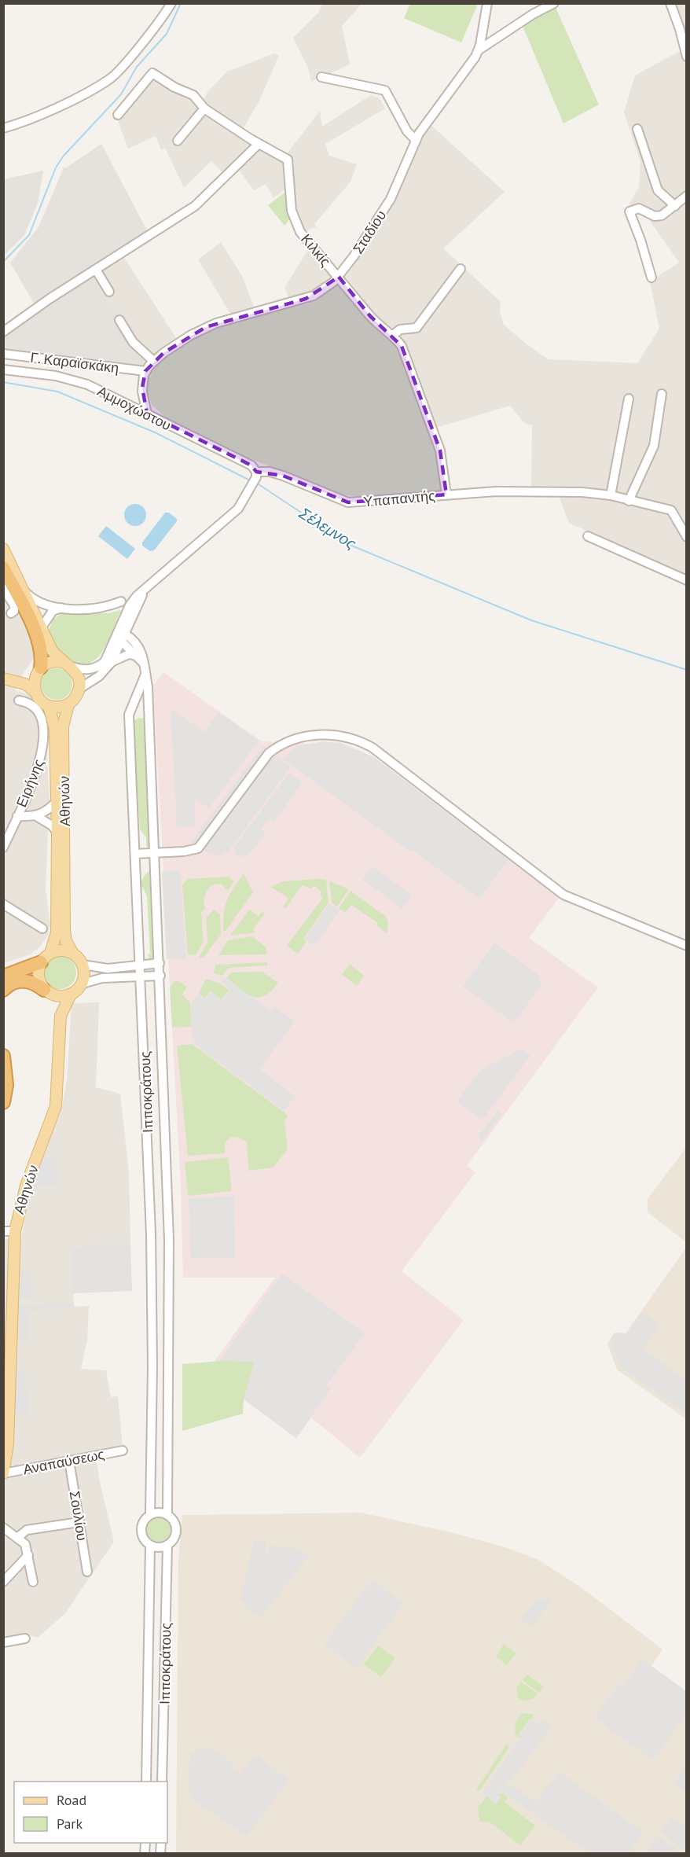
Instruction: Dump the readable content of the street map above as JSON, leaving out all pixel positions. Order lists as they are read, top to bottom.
{
  "streets": {
    "main road": ["Αθηνών"],
    "street": [
      "Σταδίου",
      "Κιλκίς",
      "Γ. Καραϊσκάκη",
      "Αμμοχώστου",
      "Υπαπαντής",
      "Ειρήνης",
      "Ιπποκράτους",
      "Αναπαύσεως",
      "Σουλίου"
    ]
  },
  "crossings": [
    ["Σταδίου", "Κιλκίς"],
    ["Σταδίου", "Γ. Καραϊσκάκη"],
    ["Κιλκίς", "Υπαπαντής"],
    ["Αμμοχώστου", "Υπαπαντής"],
    ["Αθηνών", "Αναπαύσεως"],
    ["Αναπαύσεως", "Σουλίου"]
  ],
  "water": ["Σέλεμνος"],
  "legend": ["Road", "Park"]
}
